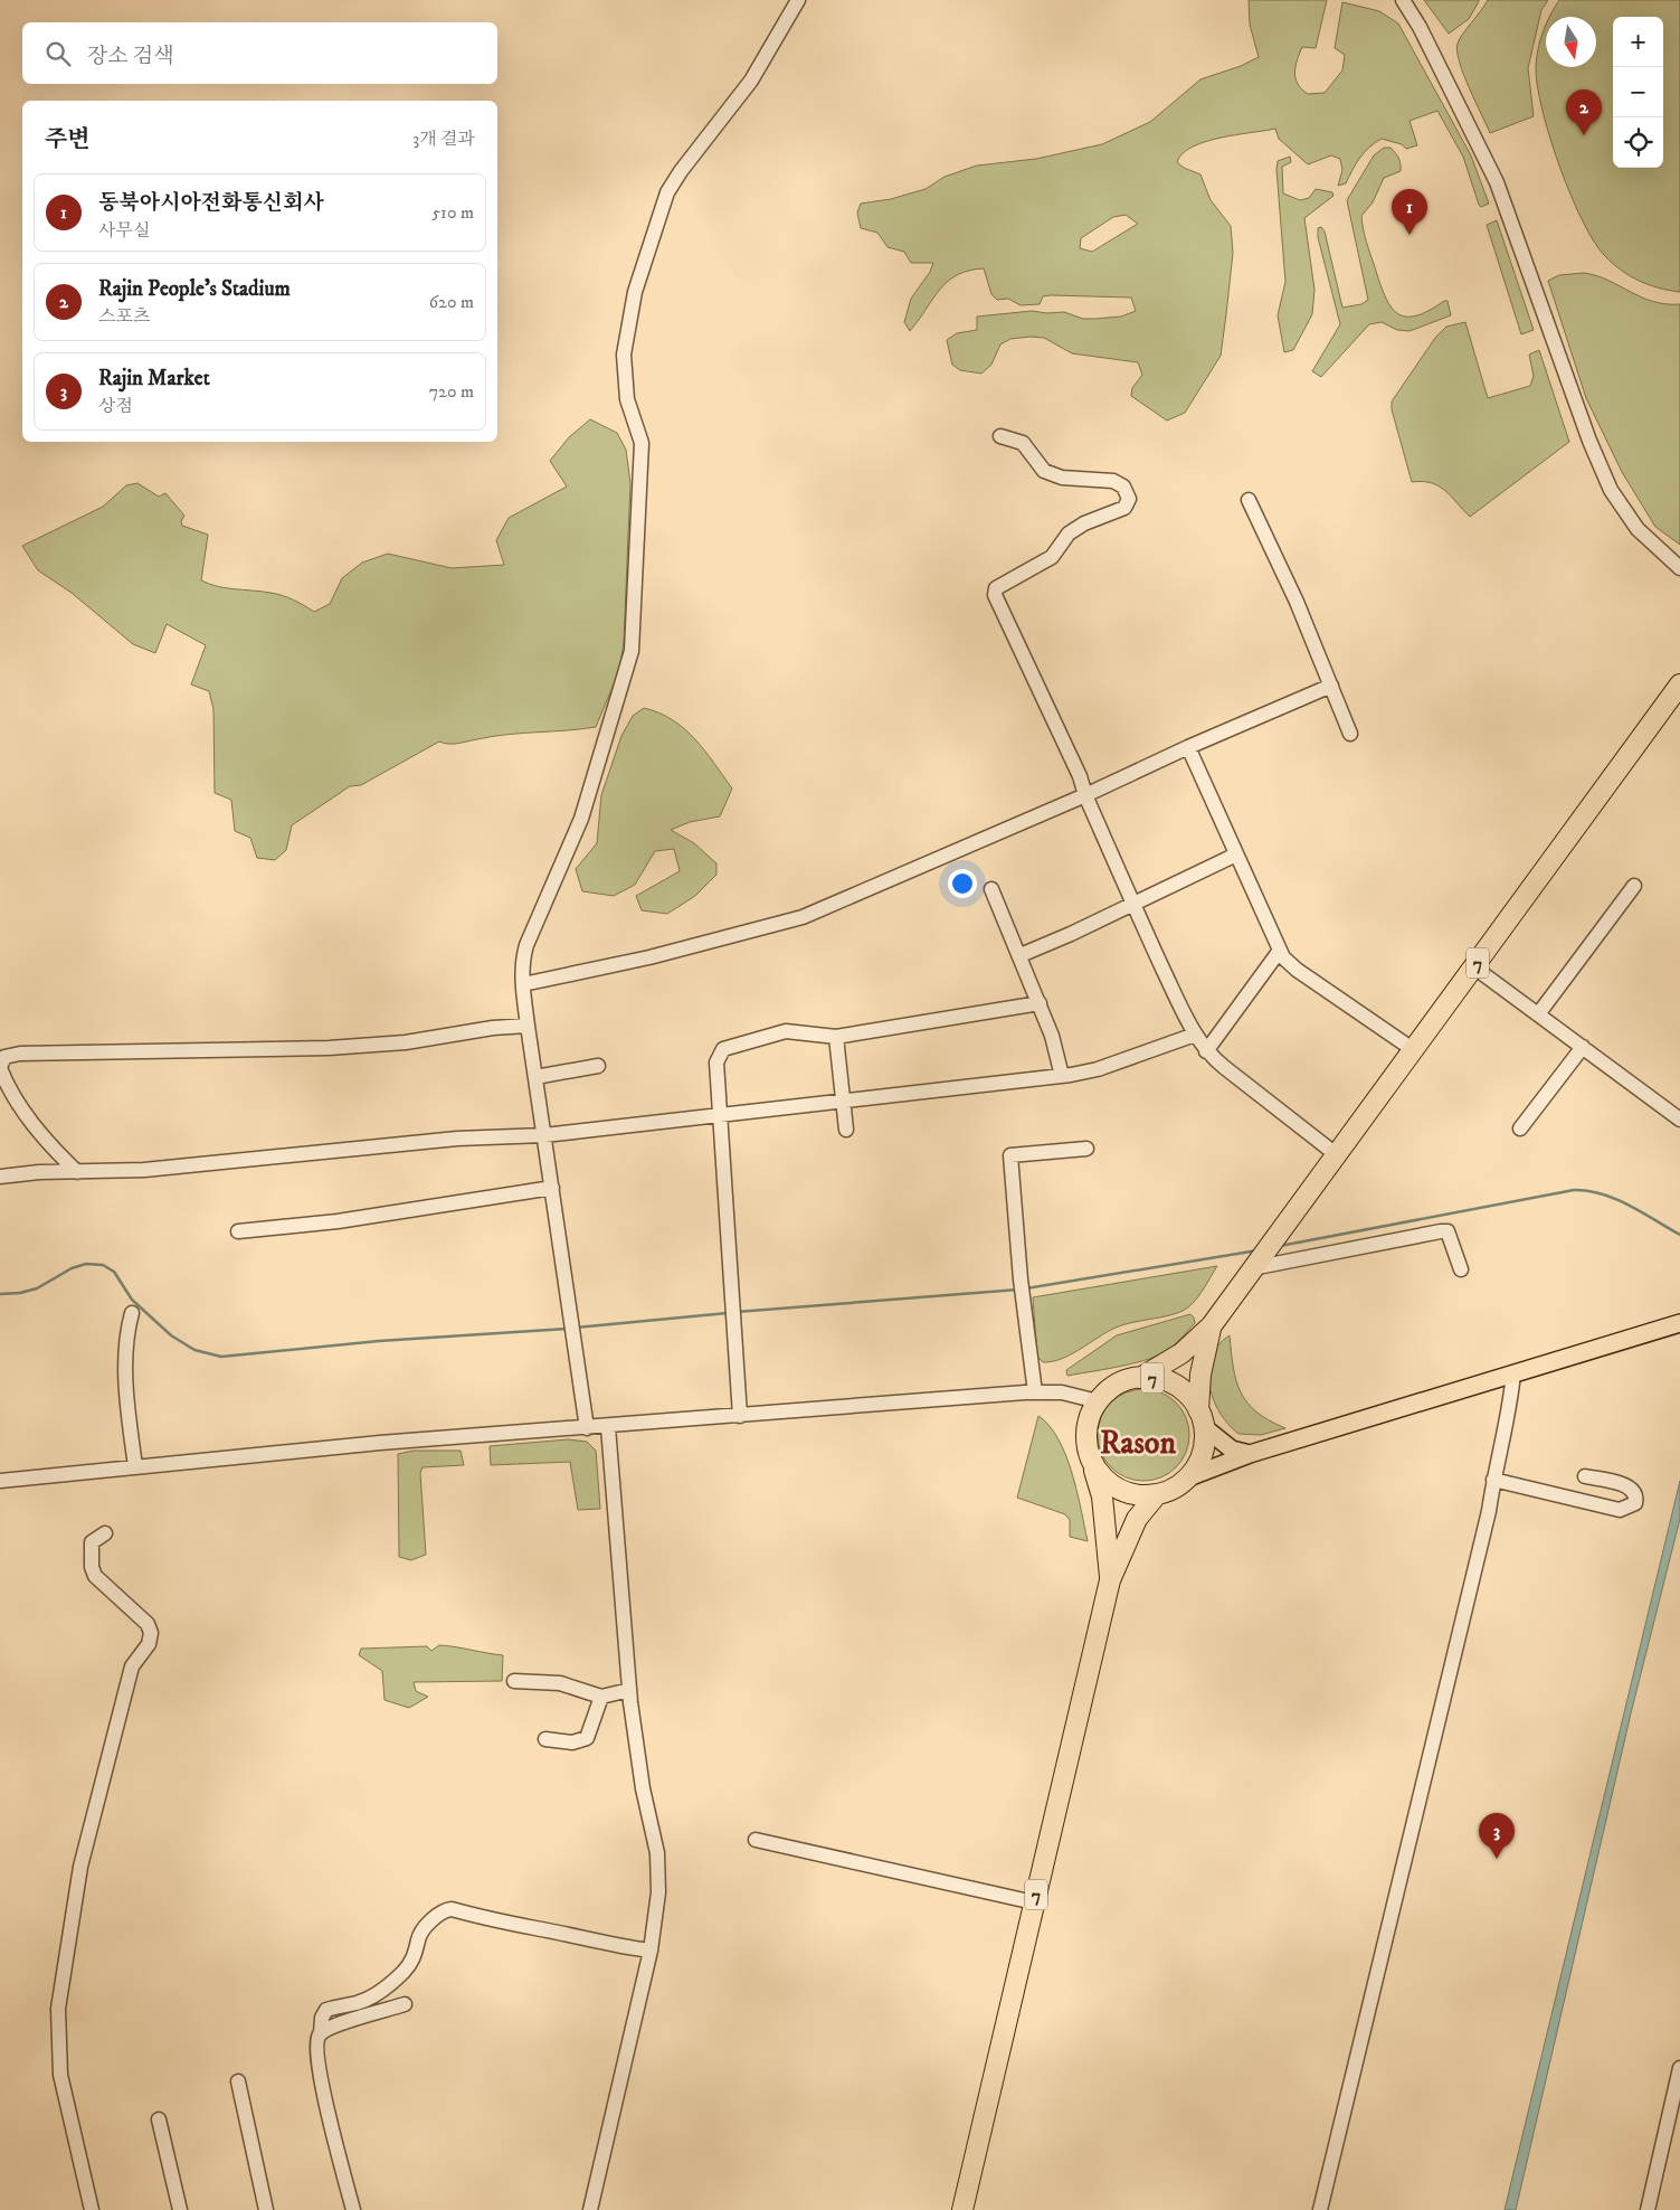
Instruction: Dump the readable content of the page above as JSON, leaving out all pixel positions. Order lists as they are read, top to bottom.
{
  "streets": {
    "highway": ["7"]
  },
  "districts": ["Rason"],
  "north": "bottom",
  "page": {
    "map_buttons": ["+", "−"],
    "search": "장소 검색",
    "pins": ["2", "1", "3"],
    "heading": ["주변", "3개 결과"],
    "list": [
      {
        "mark": "1",
        "name": "동북아시아전화통신회사",
        "note": "사무실",
        "value": "510 m"
      },
      {
        "mark": "2",
        "name": "Rajin People's Stadium",
        "note": "스포츠",
        "value": "620 m"
      },
      {
        "mark": "3",
        "name": "Rajin Market",
        "note": "상점",
        "value": "720 m"
      }
    ]
  }
}
